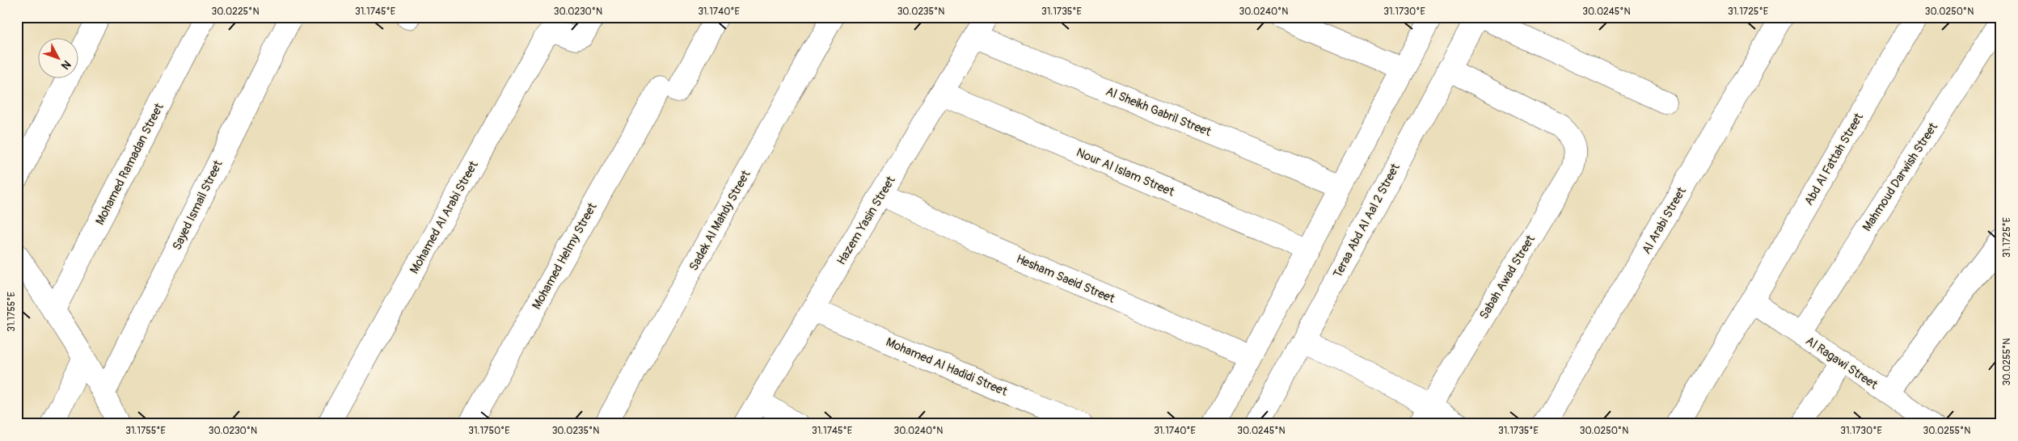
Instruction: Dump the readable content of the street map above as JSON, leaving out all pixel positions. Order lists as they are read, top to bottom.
{
  "streets": {
    "street": [
      "Al Sheikh Gabril Street",
      "Abd Al Fattah Street",
      "Mohamed Ramadan Street",
      "Nour Al Islam Street",
      "Mahmoud Darwish Street",
      "Sayed Ismail Street",
      "Mohamed Al Arabi Street",
      "Sadek Al Mahdy Street",
      "Hazem Yasin Street",
      "Teraa Abd Al Aal 2 Street",
      "Al Arabi Street",
      "Mohamed Helmy Street",
      "Sabah Awad Street",
      "Hesham Saeid Street",
      "Al Ragawi Street",
      "Mohamed Al Hadidi Street"
    ]
  },
  "crossings": [
    ["Al Sheikh Gabril Street", "Hazem Yasin Street"],
    ["Abd Al Fattah Street", "Al Ragawi Street"],
    ["Nour Al Islam Street", "Hazem Yasin Street"],
    ["Mahmoud Darwish Street", "Al Ragawi Street"],
    ["Hazem Yasin Street", "Hesham Saeid Street"],
    ["Hazem Yasin Street", "Mohamed Al Hadidi Street"],
    ["Teraa Abd Al Aal 2 Street", "Sabah Awad Street"]
  ],
  "north": "bottom right",
  "coordinates": [
    "30.0225°N",
    "31.1745°E",
    "30.0230°N",
    "31.1740°E",
    "30.0235°N",
    "31.1735°E",
    "30.0240°N",
    "31.1730°E",
    "30.0245°N",
    "31.1725°E",
    "30.0250°N",
    "31.1755°E",
    "30.0255°N",
    "31.1750°E"
  ]
}
